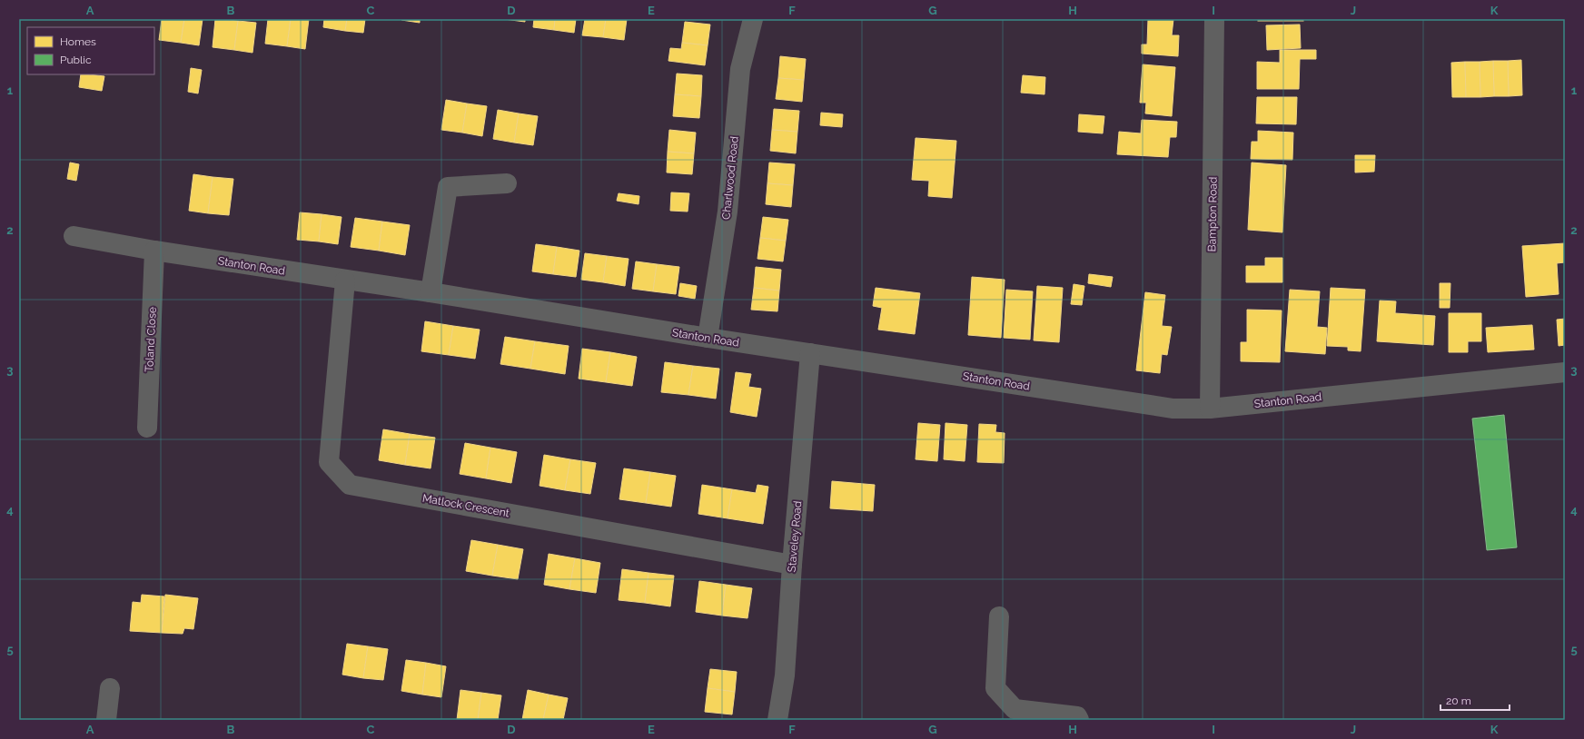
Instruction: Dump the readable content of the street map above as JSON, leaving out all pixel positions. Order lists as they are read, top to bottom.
{
  "streets": {
    "street": [
      "Charlwood Road",
      "Bampton Road",
      "Stanton Road",
      "Toland Close",
      "Matlock Crescent",
      "Staveley Road"
    ]
  },
  "crossings": [
    ["Charlwood Road", "Stanton Road"],
    ["Bampton Road", "Stanton Road"],
    ["Stanton Road", "Toland Close"],
    ["Stanton Road", "Matlock Crescent"],
    ["Stanton Road", "Staveley Road"],
    ["Matlock Crescent", "Staveley Road"]
  ],
  "legend": ["Homes", "Public"],
  "scale_bar": "20 m",
  "grid": {
    "columns": [
      "A",
      "B",
      "C",
      "D",
      "E",
      "F",
      "G",
      "H",
      "I",
      "J",
      "K"
    ],
    "rows": [
      "1",
      "2",
      "3",
      "4",
      "5"
    ]
  }
}
